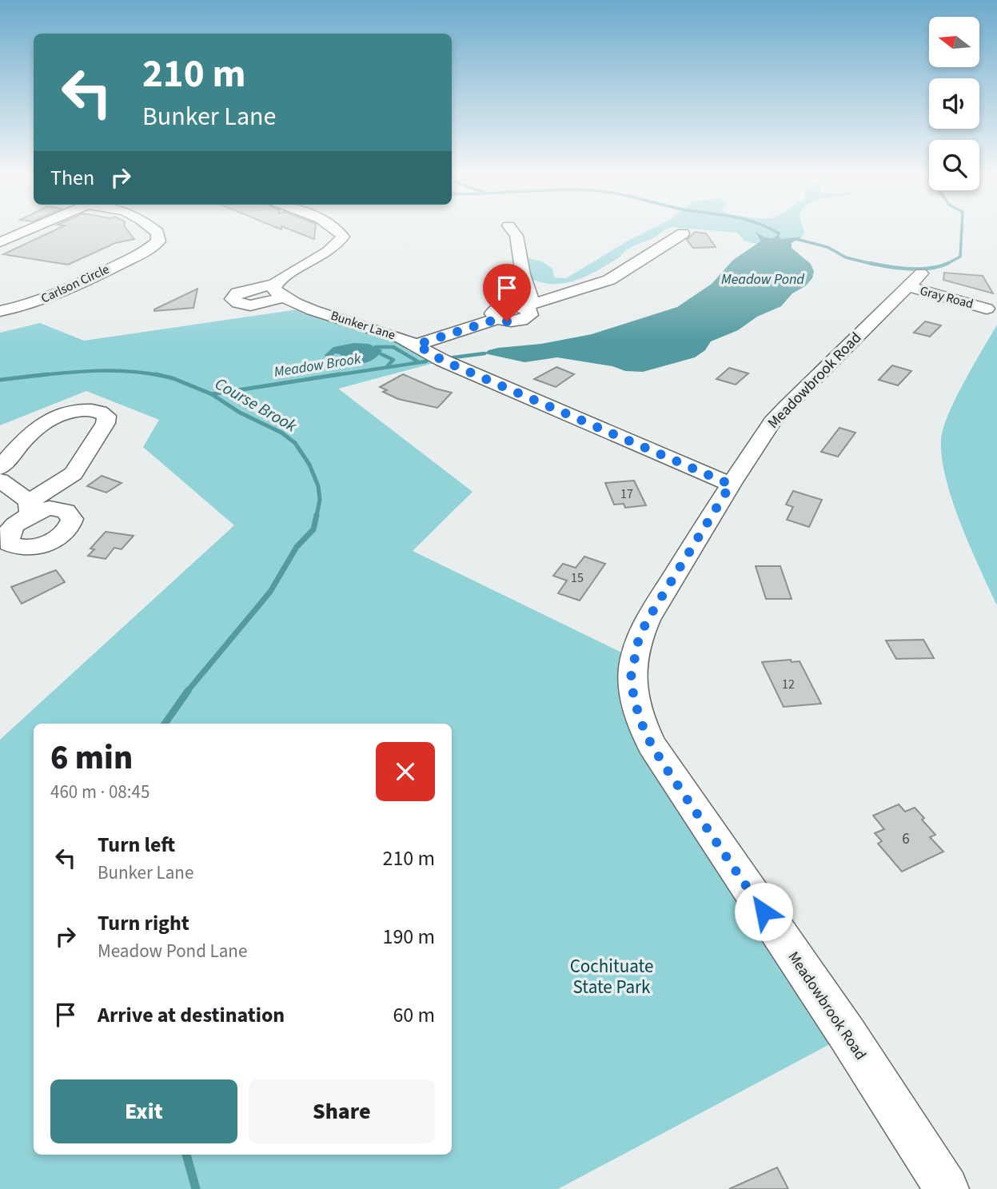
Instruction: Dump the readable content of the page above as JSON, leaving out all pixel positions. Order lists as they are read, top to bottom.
{
  "streets": {
    "street": [
      "Carlson Circle",
      "Gray Road",
      "Bunker Lane",
      "Meadowbrook Road"
    ]
  },
  "crossings": [
    ["Gray Road", "Meadowbrook Road"],
    ["Bunker Lane", "Meadowbrook Road"]
  ],
  "water": ["Meadow Pond", "Meadow Brook", "Course Brook"],
  "parks": ["Cochituate State Park"],
  "house_numbers": [
    "17",
    "15",
    "12",
    "6"
  ],
  "north": "left",
  "page": {
    "turn": ["210 m", "Bunker Lane"],
    "then": "Then",
    "heading": ["6 min", "460 m · 08:45"],
    "list": [
      {
        "name": "Turn left",
        "note": "Bunker Lane",
        "value": "210 m"
      },
      {
        "name": "Turn right",
        "note": "Meadow Pond Lane",
        "value": "190 m"
      },
      {
        "name": "Arrive at destination",
        "value": "60 m"
      }
    ],
    "buttons": ["Exit", "Share"]
  }
}
